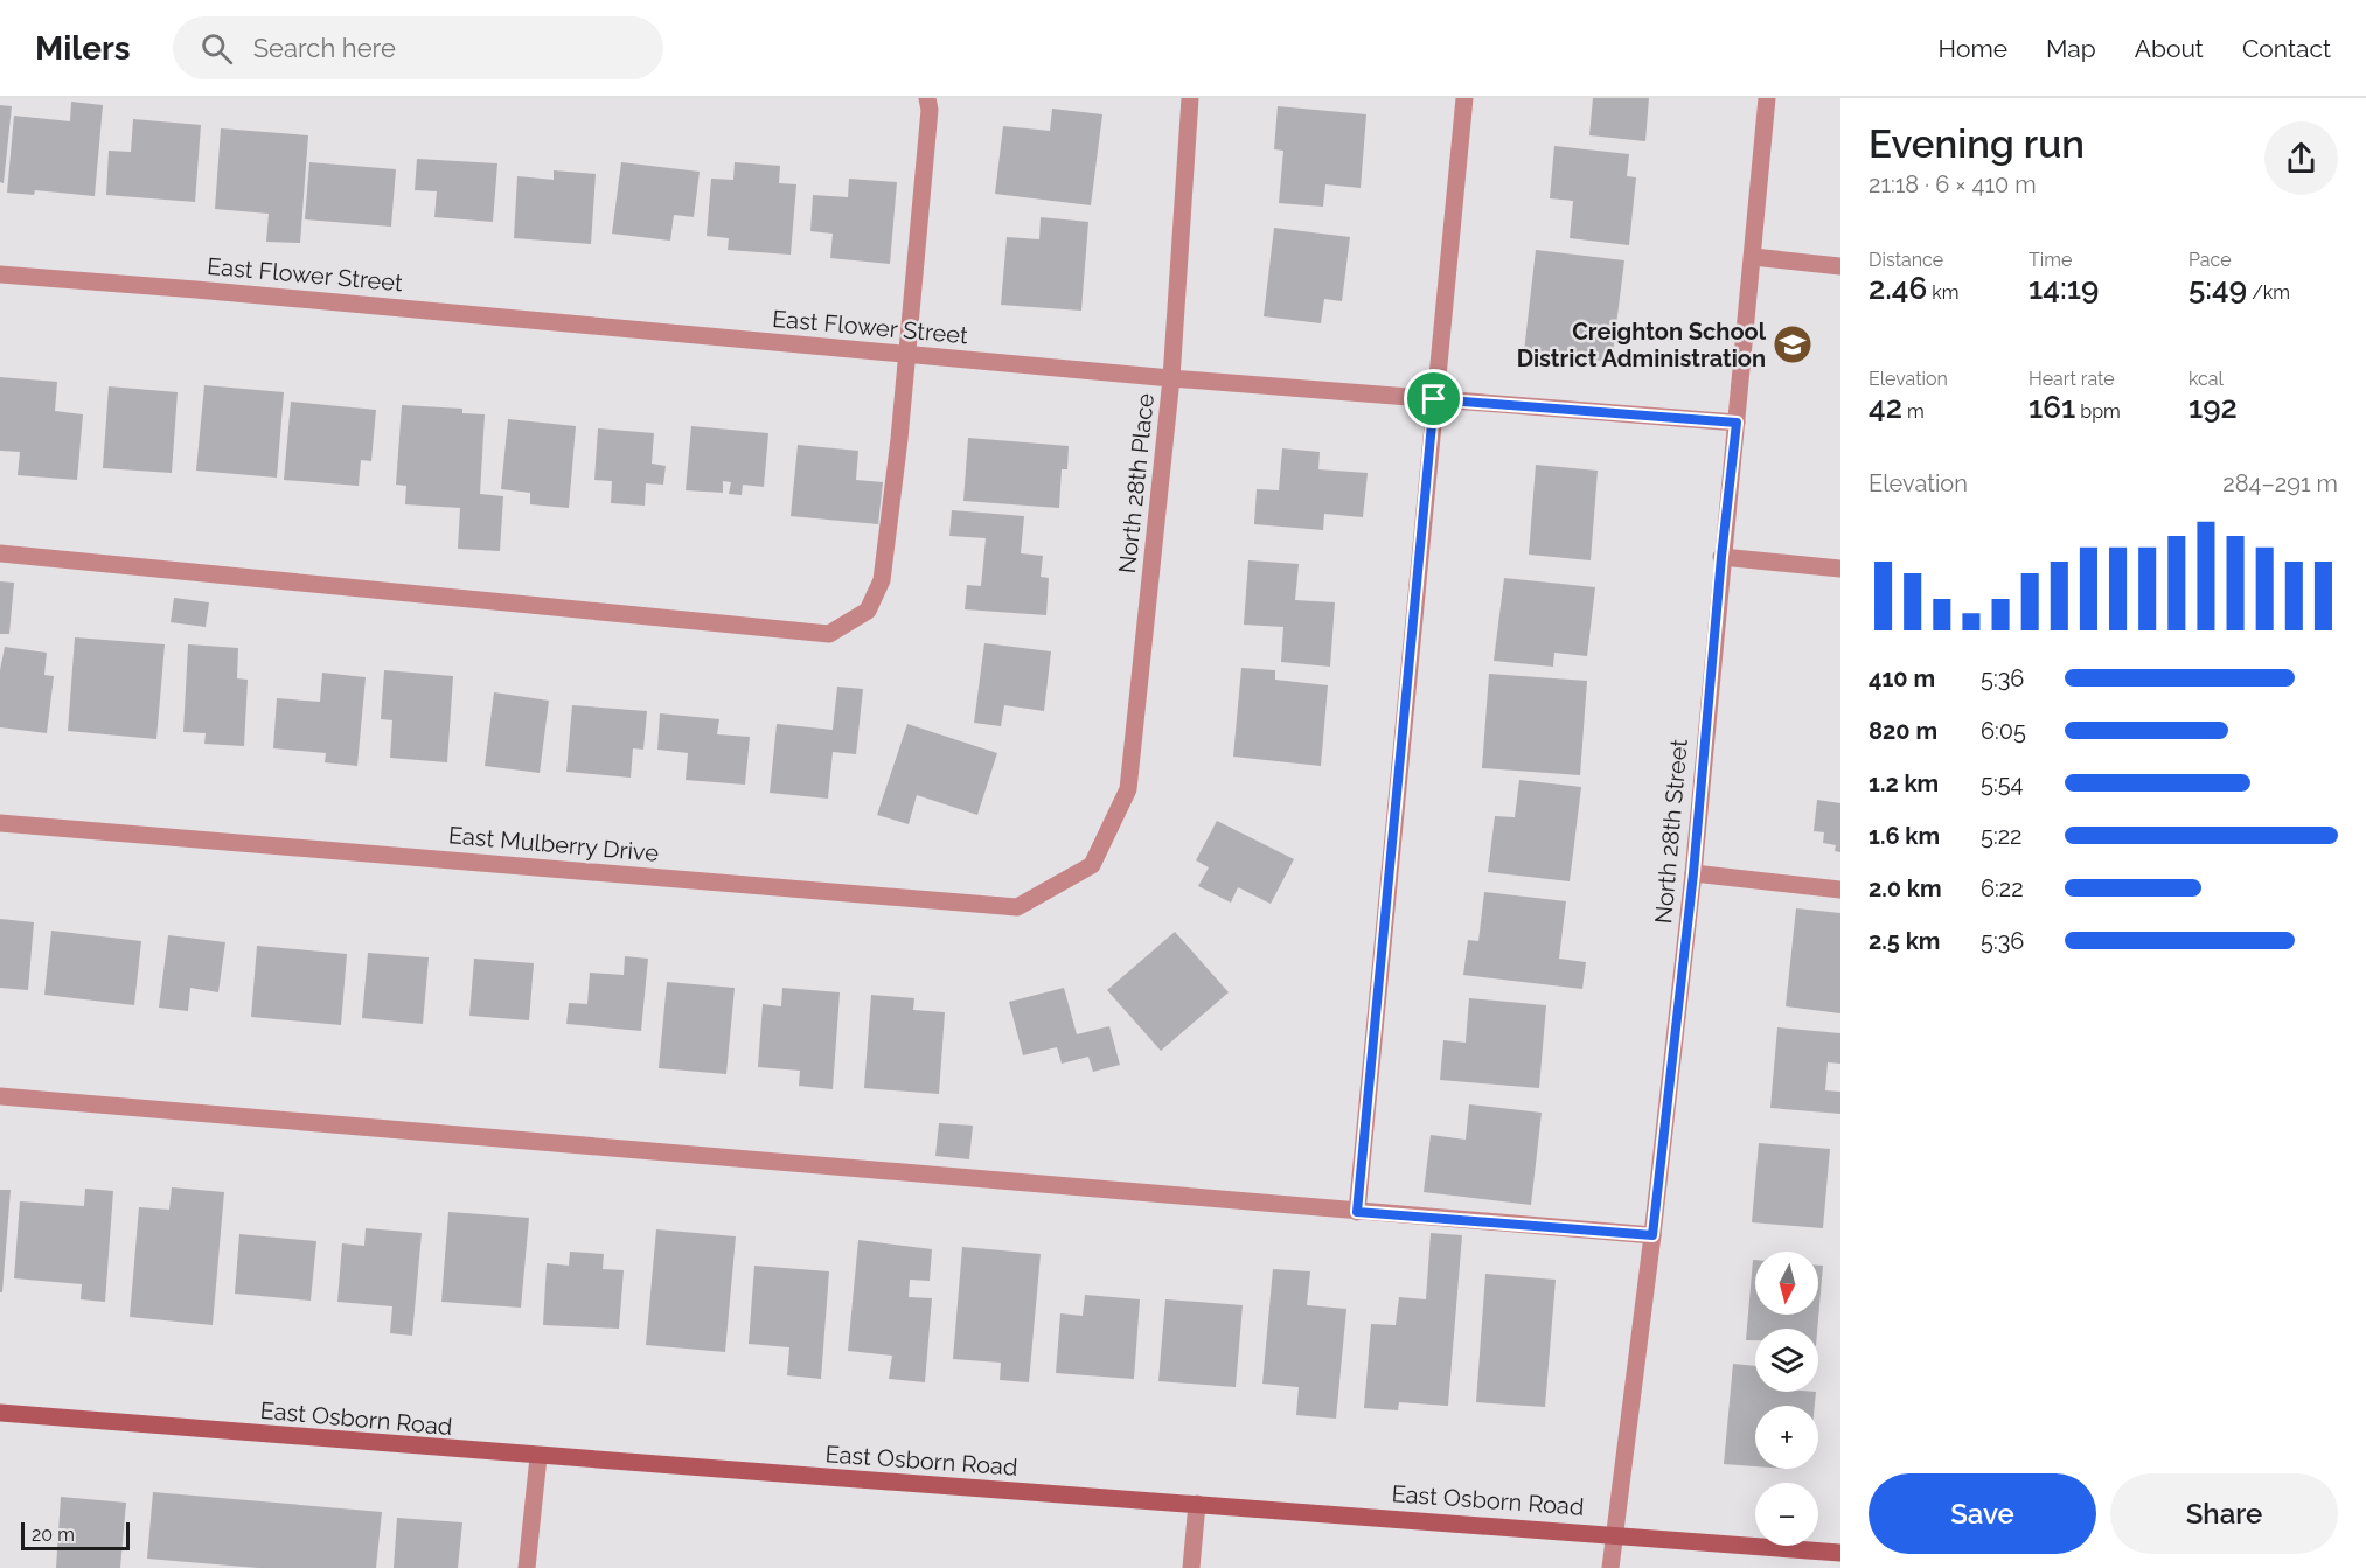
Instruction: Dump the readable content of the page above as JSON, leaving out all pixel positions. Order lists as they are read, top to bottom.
{
  "streets": {
    "main road": ["East Osborn Road"],
    "street": [
      "East Flower Street",
      "North 28th Place",
      "North 28th Street",
      "East Mulberry Drive"
    ]
  },
  "crossings": [
    ["East Flower Street", "North 28th Place"],
    ["East Flower Street", "North 28th Street"],
    ["North 28th Place", "East Mulberry Drive"],
    ["North 28th Street", "East Osborn Road"]
  ],
  "places": {
    "school or university": ["Creighton School District Administration"]
  },
  "scale_bar": "20 m",
  "north": "bottom",
  "page": {
    "header": "Milers",
    "search": "Search here",
    "nav": [
      "Home",
      "Map",
      "About",
      "Contact"
    ],
    "heading": ["Evening run", "21:18 · 6 × 410 m"],
    "stats": [
      ["Distance", "2.46 km"],
      ["Time", "14:19"],
      ["Pace", "5:49 /km"],
      ["Elevation", "42 m"],
      ["Heart rate", "161 bpm"],
      ["kcal", "192"]
    ],
    "chart": ["Elevation", "284–291 m"],
    "list": [
      {
        "name": "410 m",
        "note": "5:36"
      },
      {
        "name": "820 m",
        "note": "6:05"
      },
      {
        "name": "1.2 km",
        "note": "5:54"
      },
      {
        "name": "1.6 km",
        "note": "5:22"
      },
      {
        "name": "2.0 km",
        "note": "6:22"
      },
      {
        "name": "2.5 km",
        "note": "5:36"
      }
    ],
    "map_buttons": ["+", "−"],
    "buttons": ["Save", "Share"],
    "scale": "20 m"
  }
}
